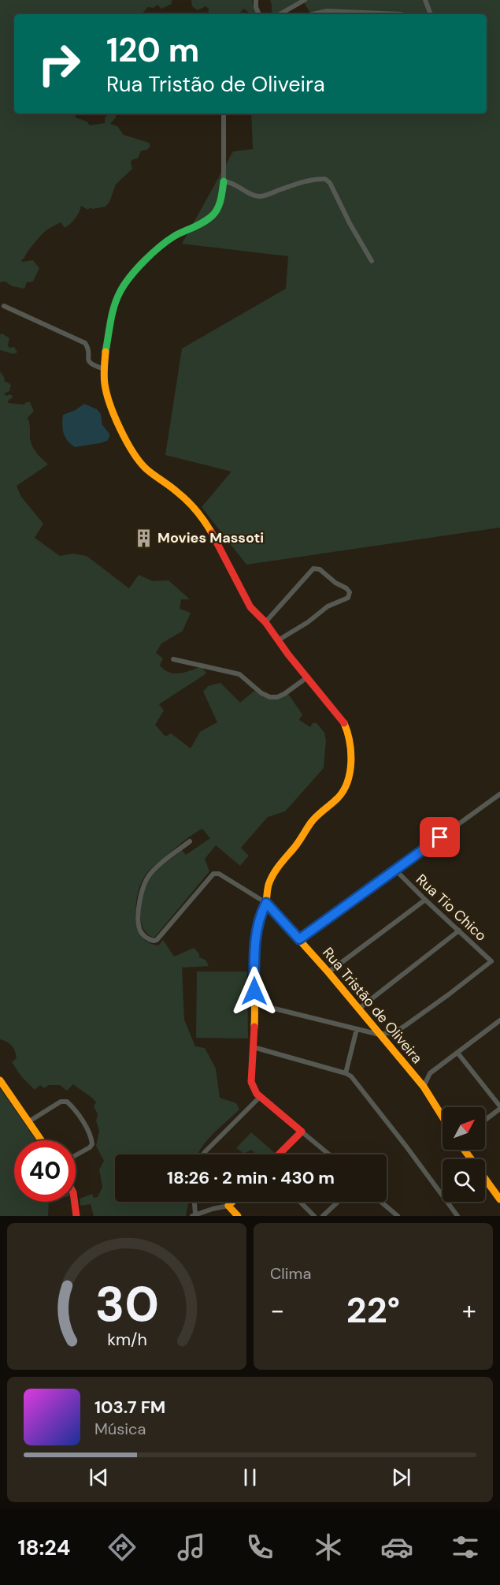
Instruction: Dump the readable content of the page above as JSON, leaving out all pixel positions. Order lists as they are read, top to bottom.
{
  "streets": {
    "street": ["Rua Tio Chico", "Rua Tristão de Oliveira"]
  },
  "crossings": [
    ["Rua Tio Chico", "Rua Tristão de Oliveira"]
  ],
  "places": {
    "building": ["Movies Massoti"]
  },
  "north": "top right",
  "page": {
    "turn": ["120 m", "Rua Tristão de Oliveira"],
    "limit": "40",
    "trip": "18:26 · 2 min · 430 m",
    "tile": "Clima",
    "heat": ["−", "22°", "+"],
    "song": ["103.7 FM", "Música"],
    "tabs": "18:24",
    "gauge": ["30", "km/h"]
  }
}
